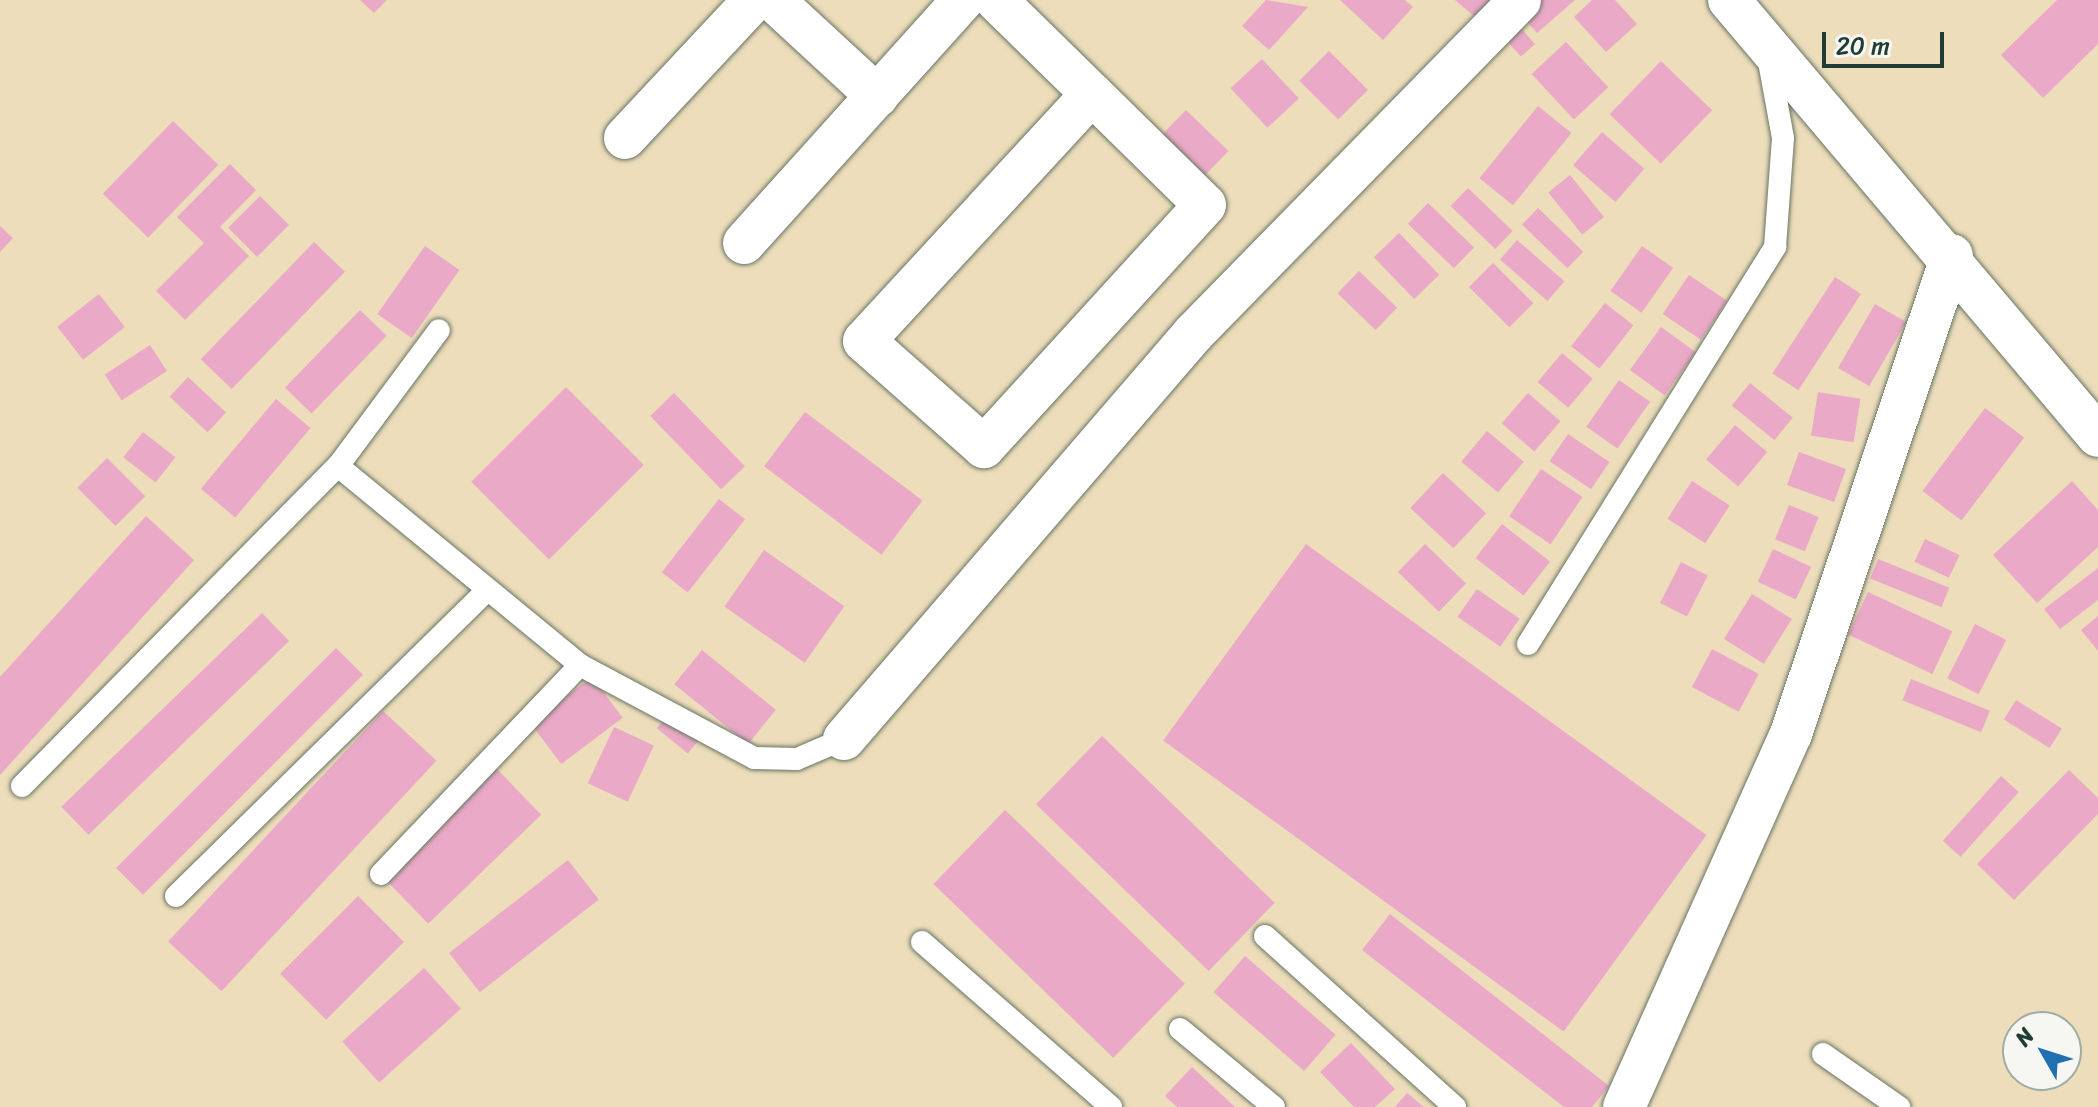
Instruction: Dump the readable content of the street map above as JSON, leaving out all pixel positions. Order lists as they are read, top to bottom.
{
  "scale_bar": "20 m",
  "north": "top left"
}
